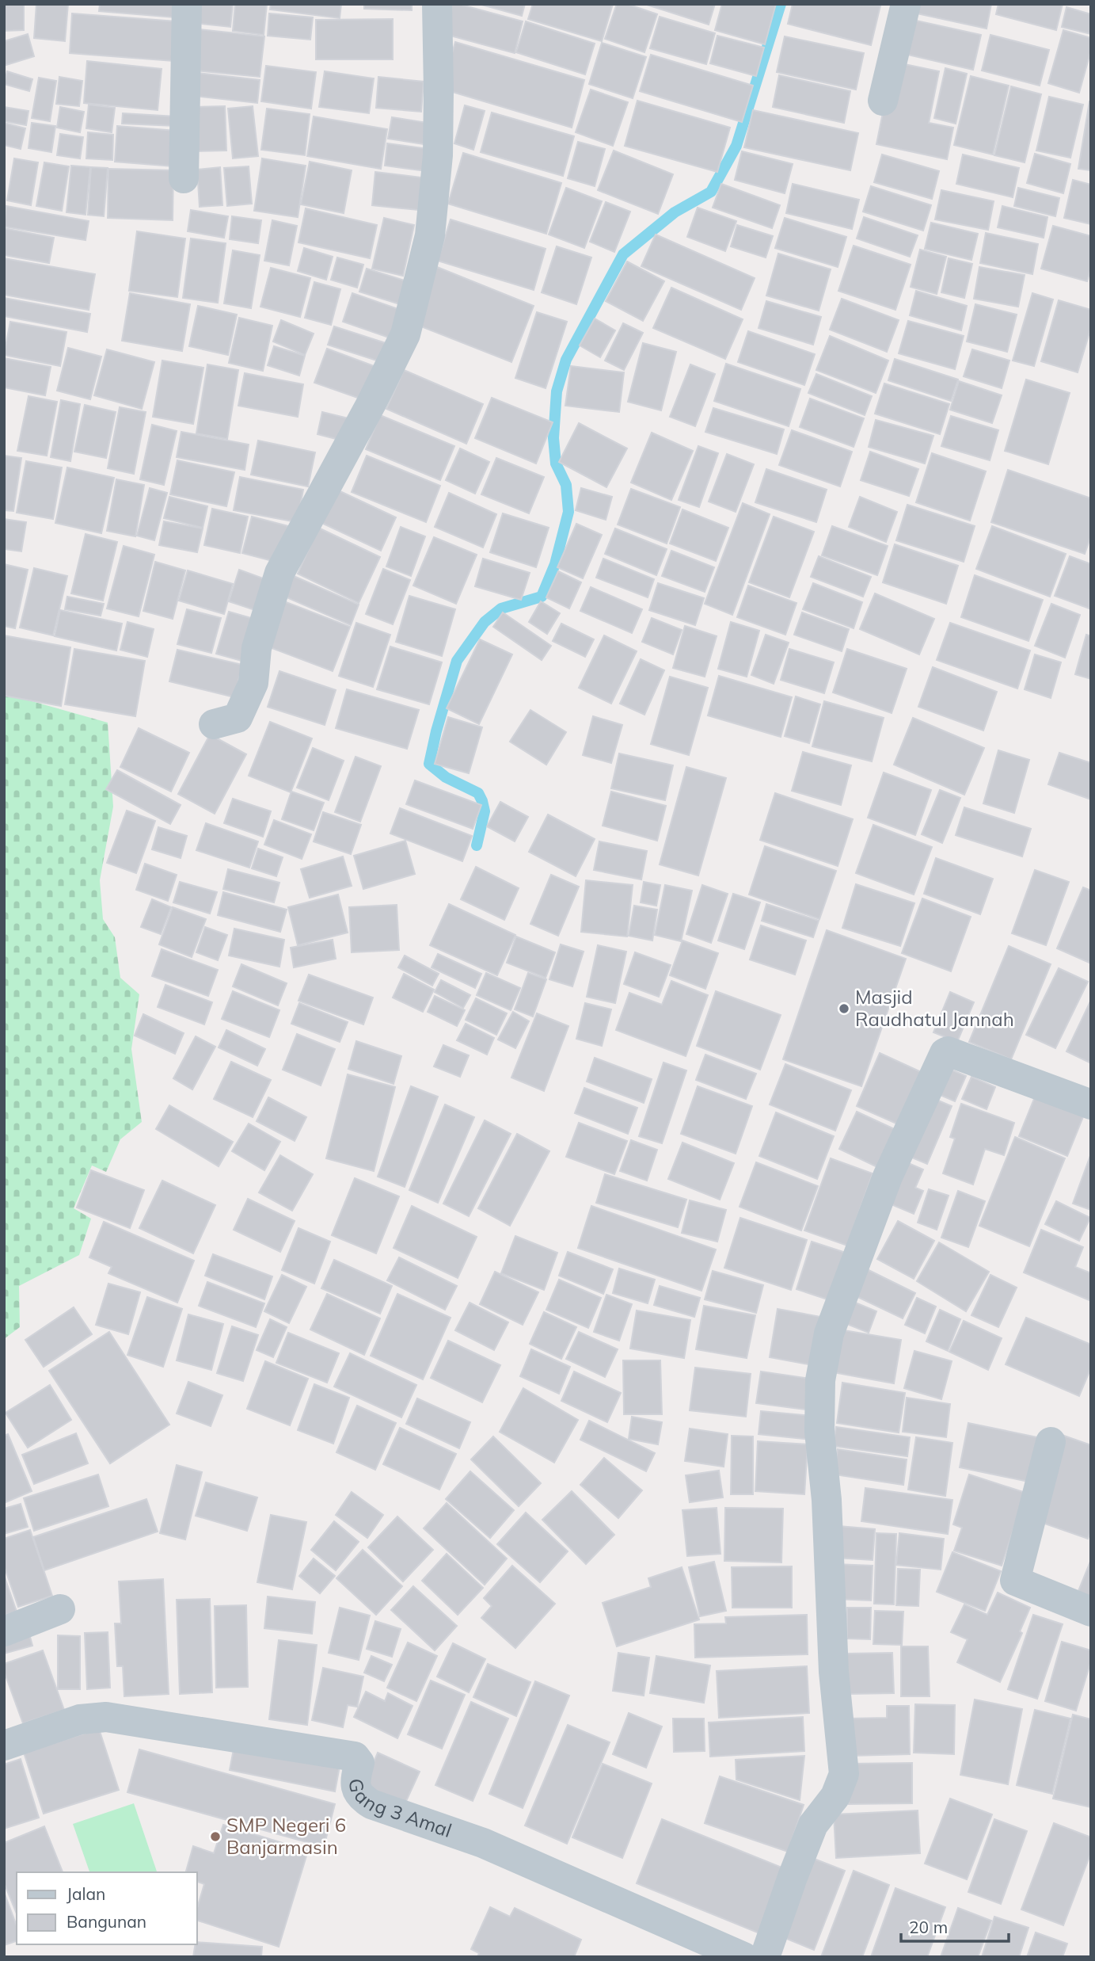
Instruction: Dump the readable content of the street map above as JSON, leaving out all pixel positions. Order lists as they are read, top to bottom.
{
  "streets": {
    "street": ["Gang 3 Amal"]
  },
  "places": ["Masjid Raudhatul Jannah", "SMP Negeri 6 Banjarmasin"],
  "legend": ["Jalan", "Bangunan"],
  "scale_bar": "20 m"
}
